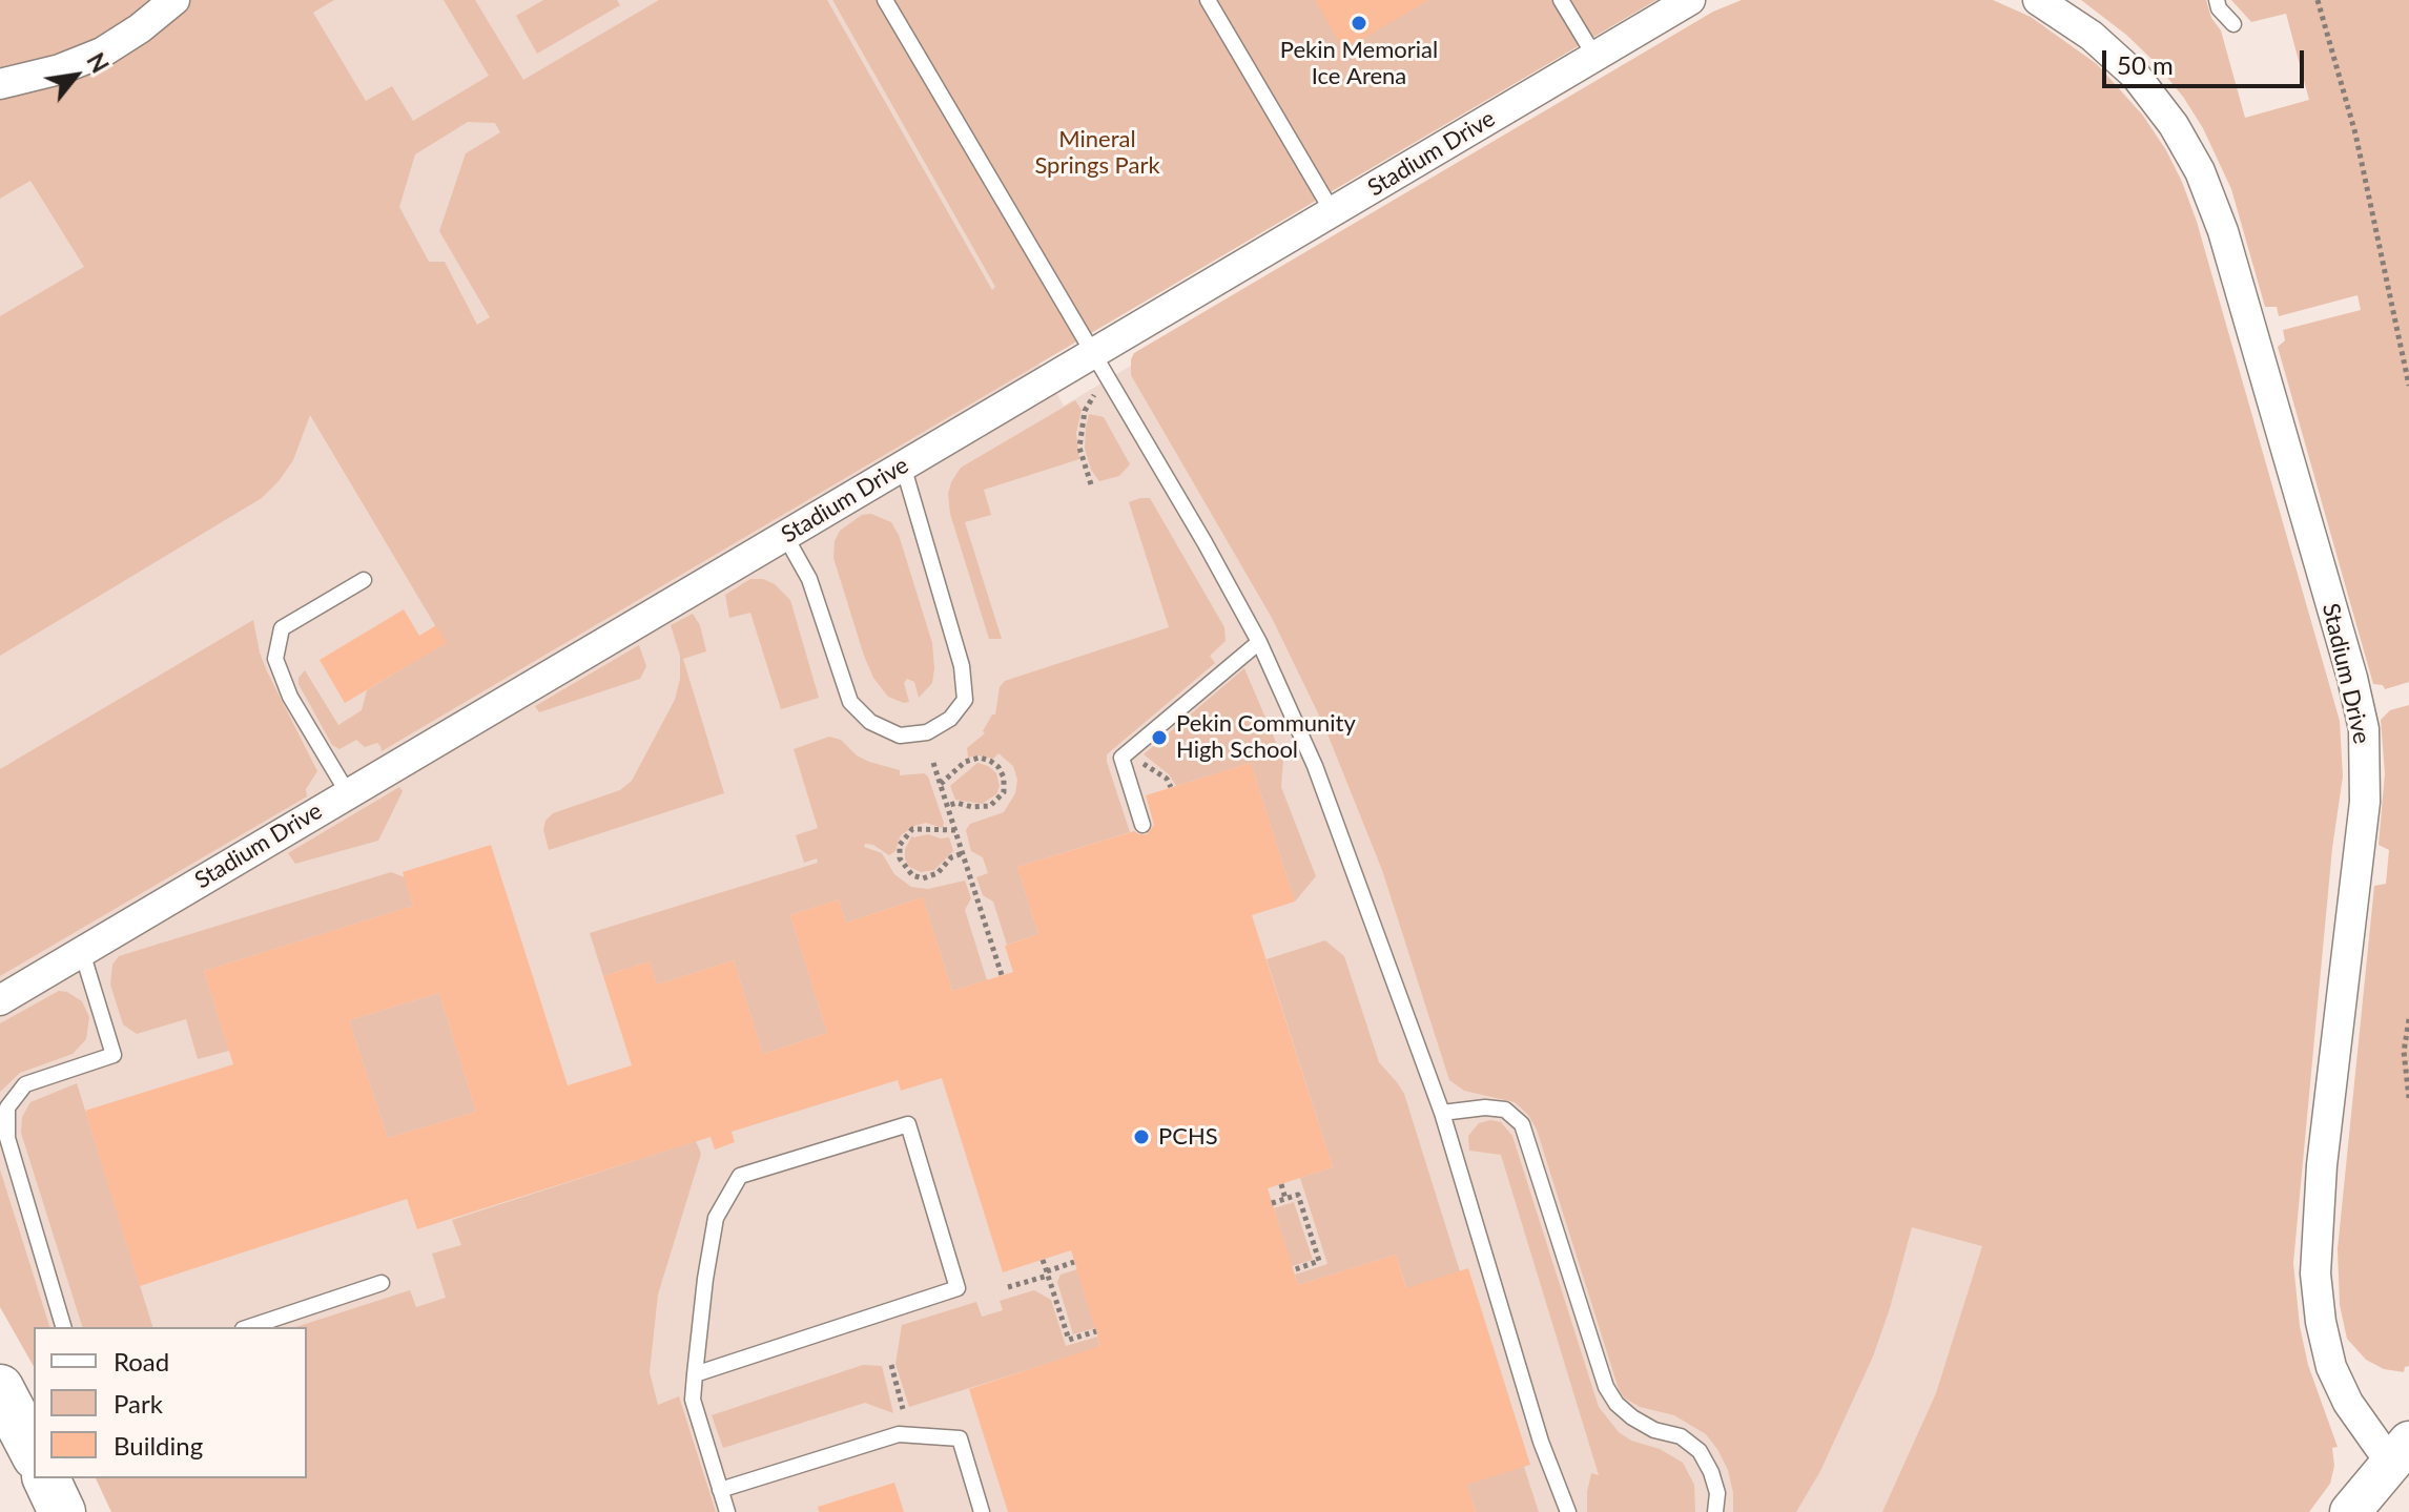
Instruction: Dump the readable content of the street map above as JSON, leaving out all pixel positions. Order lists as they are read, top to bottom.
{
  "streets": {
    "street": ["Stadium Drive"]
  },
  "parks": ["Mineral Springs Park"],
  "places": ["Pekin Memorial Ice Arena", "Pekin Community High School", "PCHS"],
  "legend": ["Road", "Park", "Building"],
  "scale_bar": "50 m",
  "north": "top right"
}
